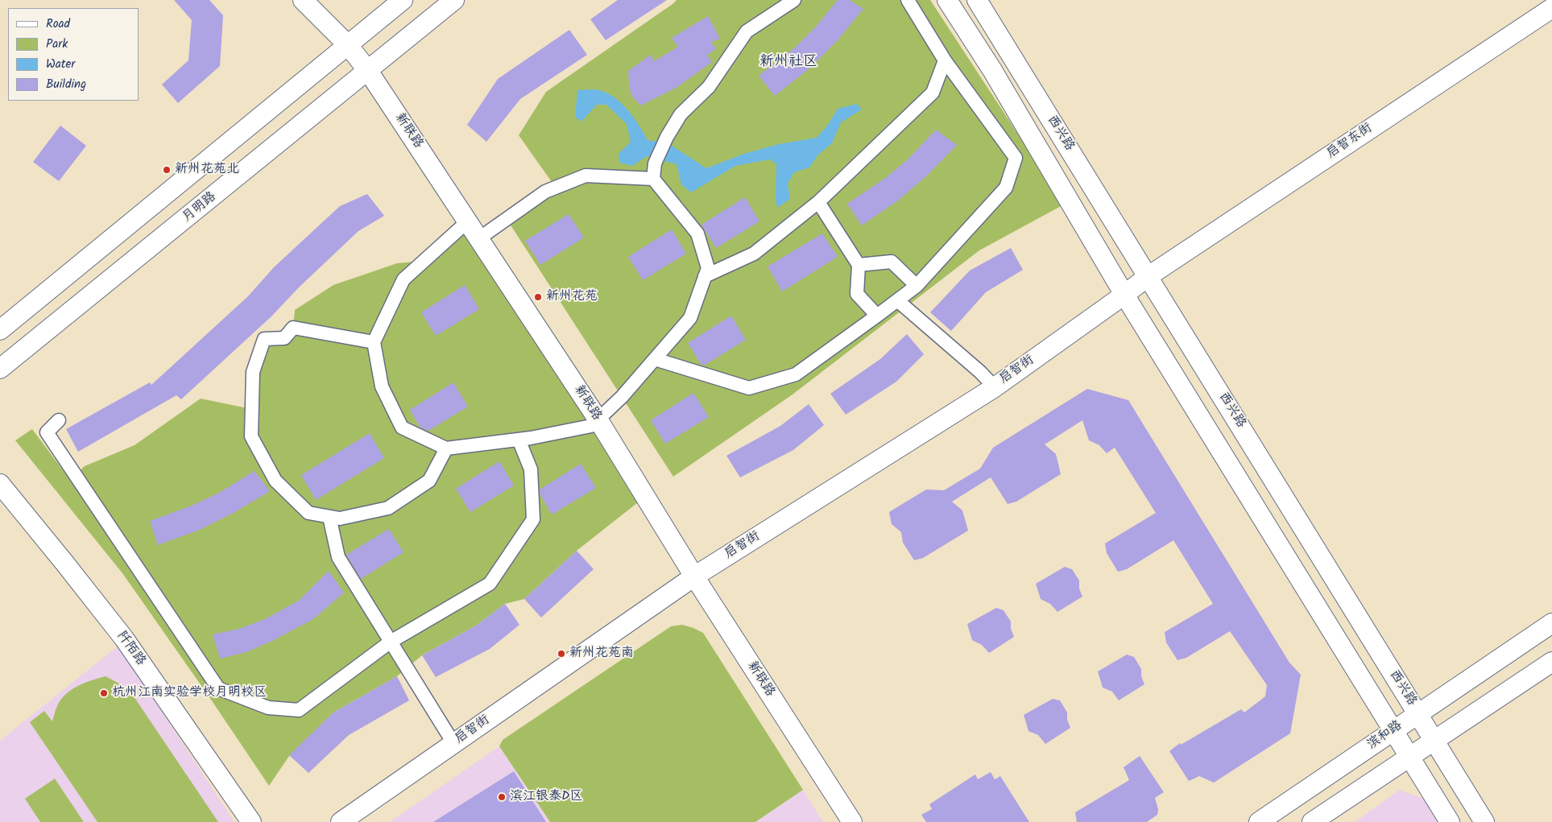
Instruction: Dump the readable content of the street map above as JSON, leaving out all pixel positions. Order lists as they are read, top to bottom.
{
  "streets": {
    "street": [
      "新联路",
      "西兴路",
      "启智东街",
      "月明路",
      "启智街",
      "阡陌路",
      "滨和路"
    ]
  },
  "crossings": [
    ["新联路", "月明路"],
    ["新联路", "启智街"],
    ["西兴路", "启智东街"],
    ["西兴路", "启智街"],
    ["西兴路", "滨和路"],
    ["启智东街", "启智街"]
  ],
  "districts": ["新州社区"],
  "places": [
    "新州花苑北",
    "新州花苑",
    "新州花苑南",
    "杭州江南实验学校月明校区",
    "滨江银泰D区"
  ],
  "legend": [
    "Road",
    "Park",
    "Water",
    "Building"
  ]
}
